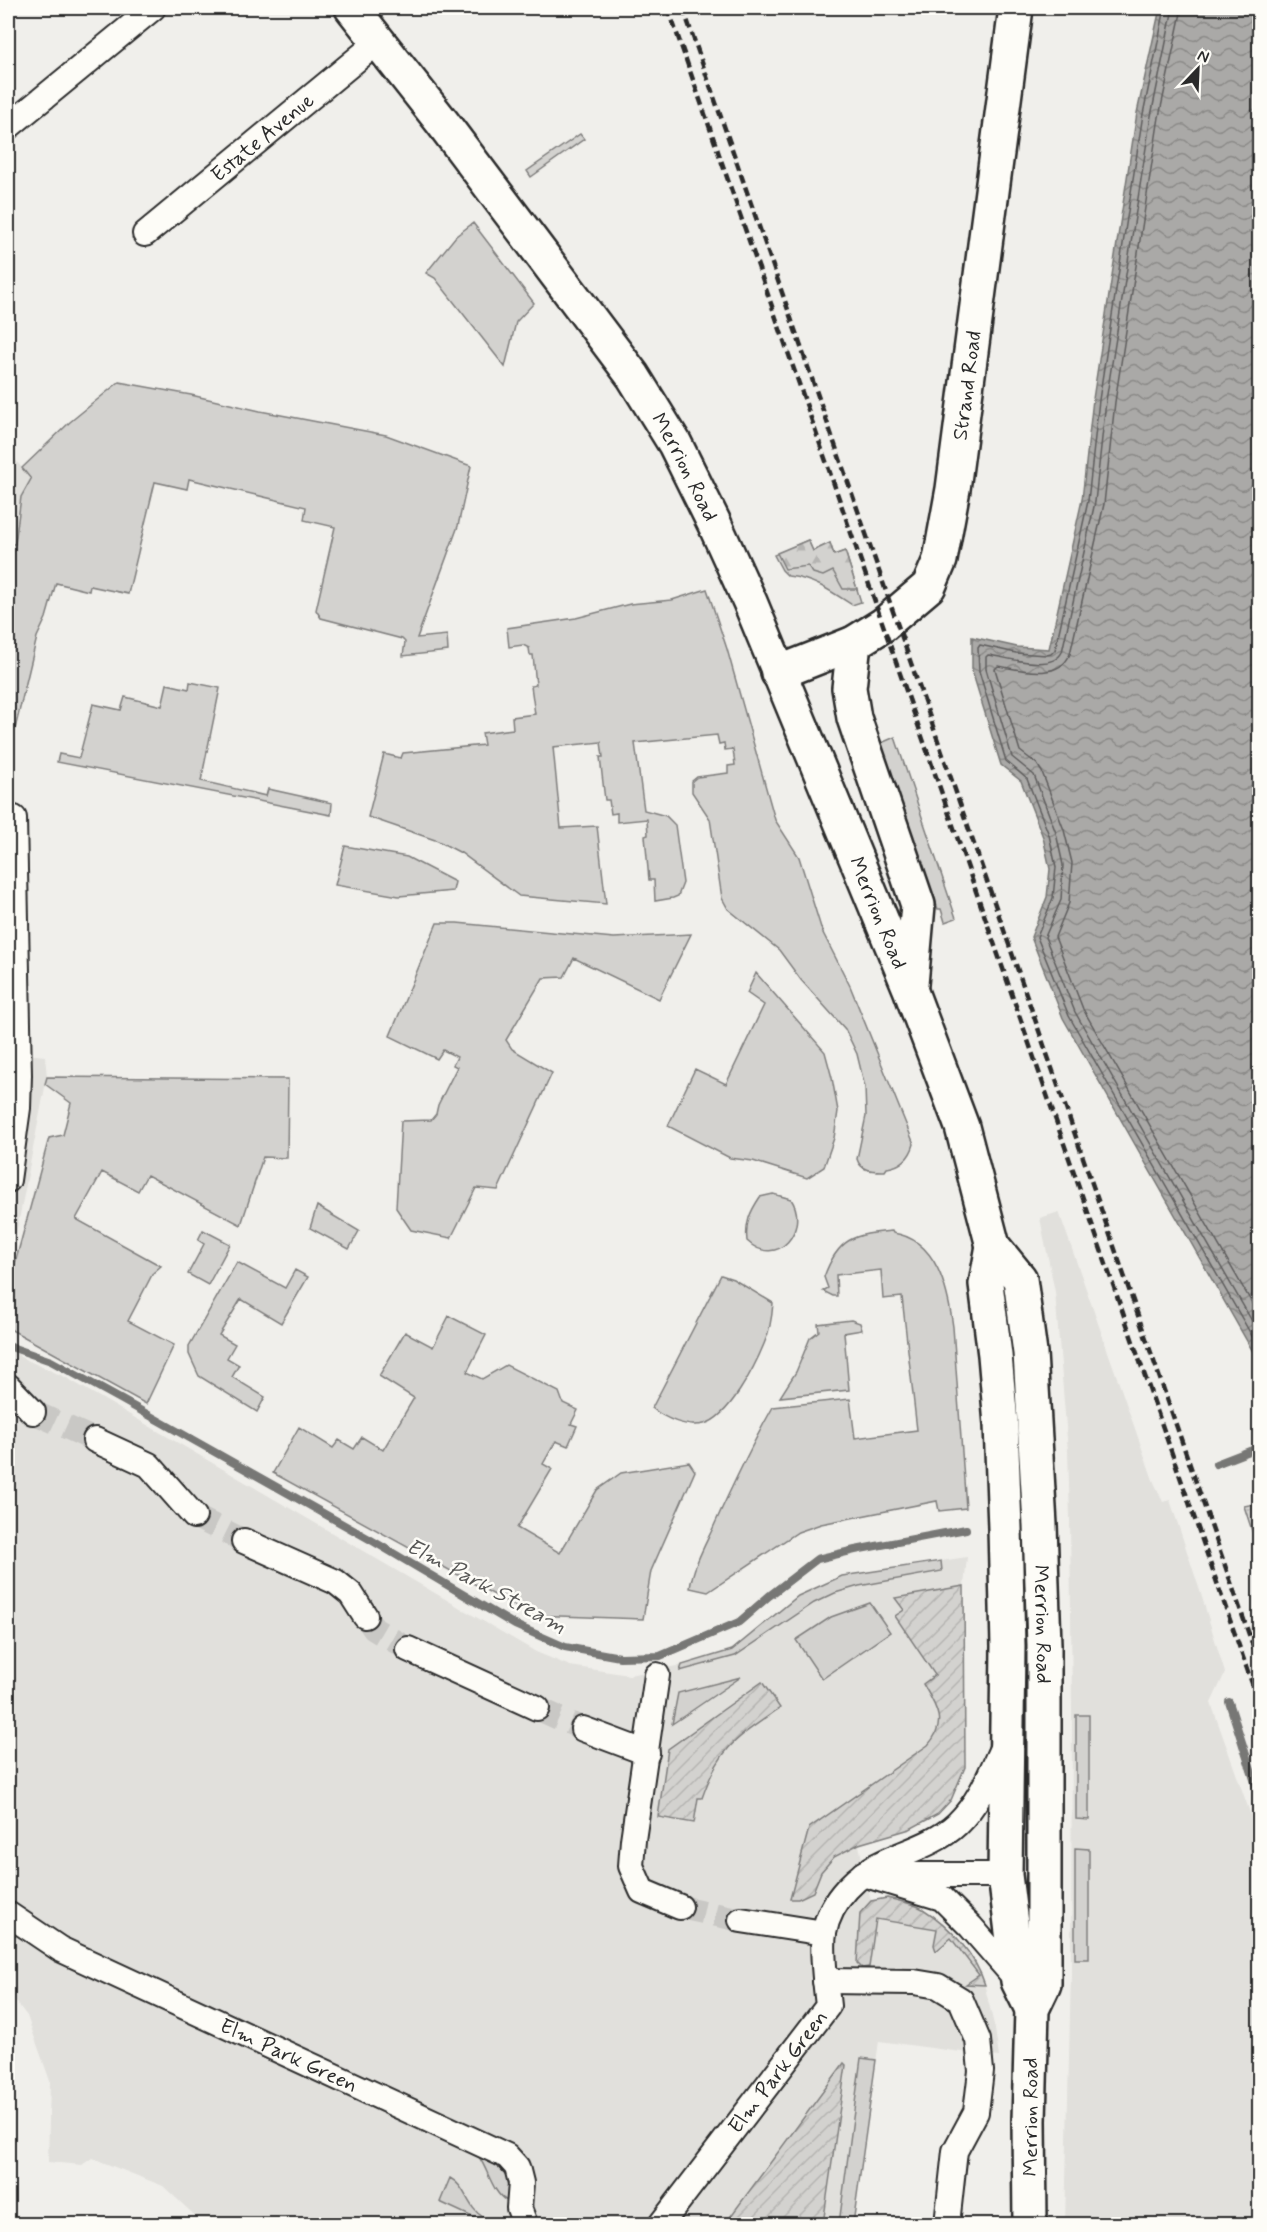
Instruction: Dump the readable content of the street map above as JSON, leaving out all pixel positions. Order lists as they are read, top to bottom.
{
  "streets": {
    "main road": ["Strand Road", "Merrion Road"],
    "street": ["Estate Avenue", "Elm Park Green"]
  },
  "crossings": [
    ["Estate Avenue", "Merrion Road"],
    ["Strand Road", "Merrion Road"],
    ["Merrion Road", "Elm Park Green"]
  ],
  "water": ["Elm Park Stream"],
  "north": "top right"
}
